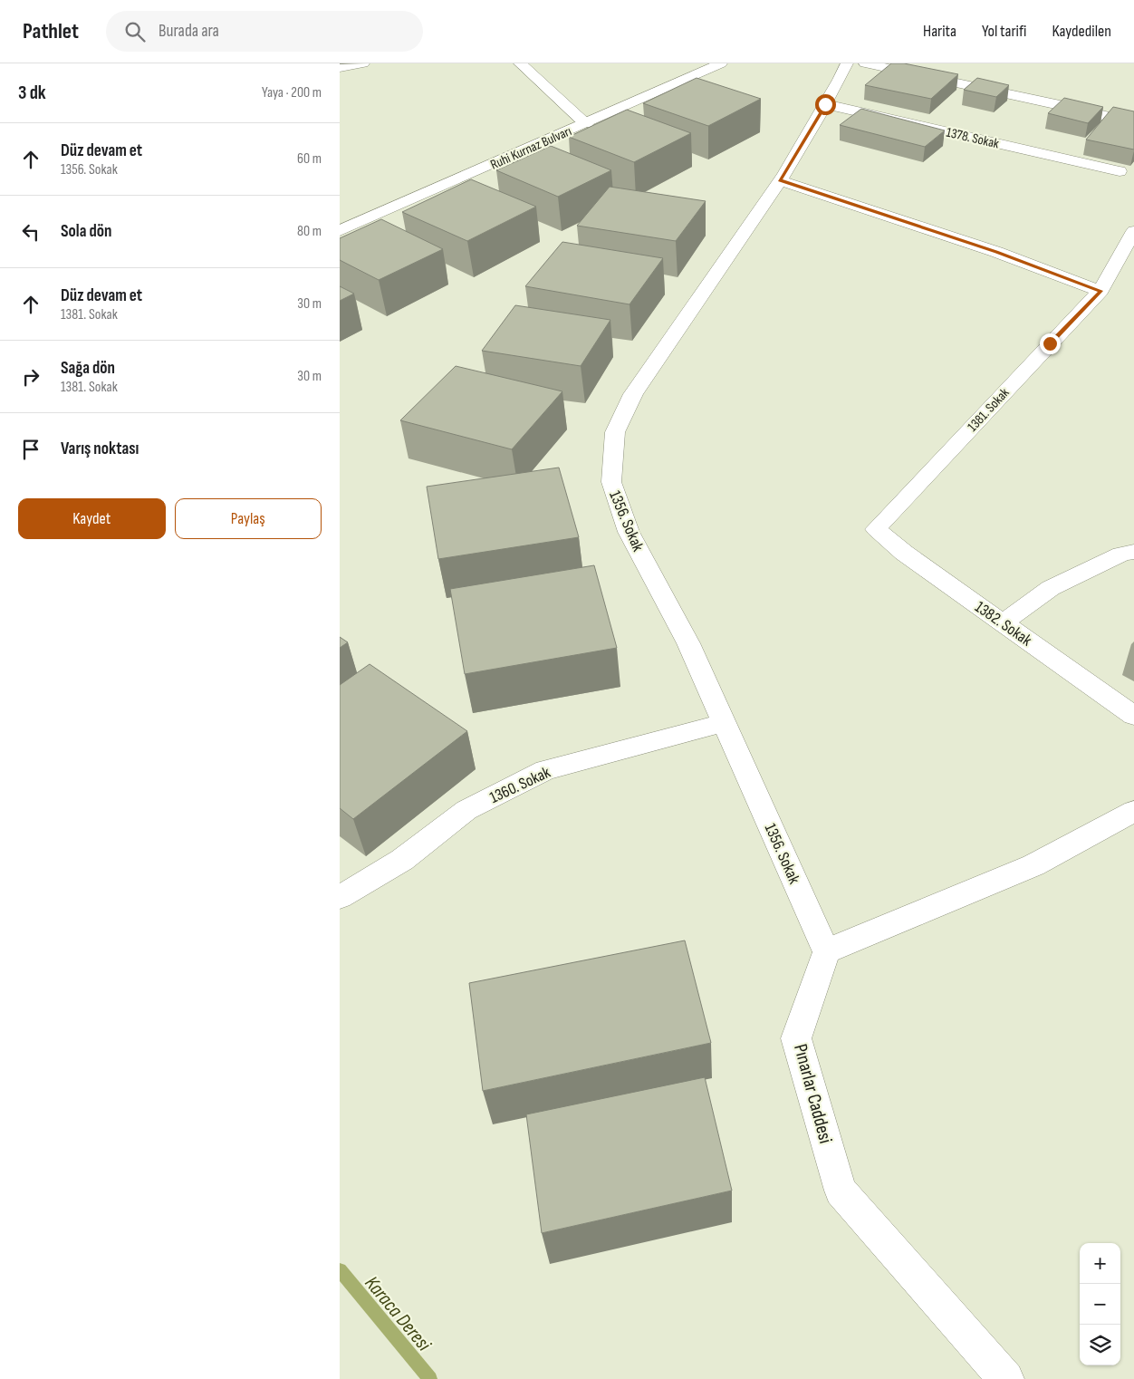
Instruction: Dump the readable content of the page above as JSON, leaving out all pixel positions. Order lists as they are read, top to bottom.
{
  "streets": {
    "street": [
      "1378. Sokak",
      "Ruhi Kurnaz Bulvarı",
      "1381. Sokak",
      "1356. Sokak",
      "1382. Sokak",
      "1360. Sokak",
      "Pınarlar Caddesi"
    ]
  },
  "crossings": [
    ["1378. Sokak", "1356. Sokak"],
    ["1381. Sokak", "1382. Sokak"],
    ["1356. Sokak", "1360. Sokak"],
    ["1356. Sokak", "Pınarlar Caddesi"]
  ],
  "water": ["Karaca Deresi"],
  "page": {
    "header": "Pathlet",
    "search": "Burada ara",
    "nav": ["Harita", "Yol tarifi", "Kaydedilen"],
    "heading": ["3 dk", "Yaya · 200 m"],
    "list": [
      ["Düz devam et", "1356. Sokak", "60 m"],
      ["Sola dön", "80 m"],
      ["Düz devam et", "1381. Sokak", "30 m"],
      ["Sağa dön", "1381. Sokak", "30 m"],
      "Varış noktası"
    ],
    "buttons": ["Kaydet", "Paylaş"],
    "map_buttons": ["+", "−"]
  }
}
